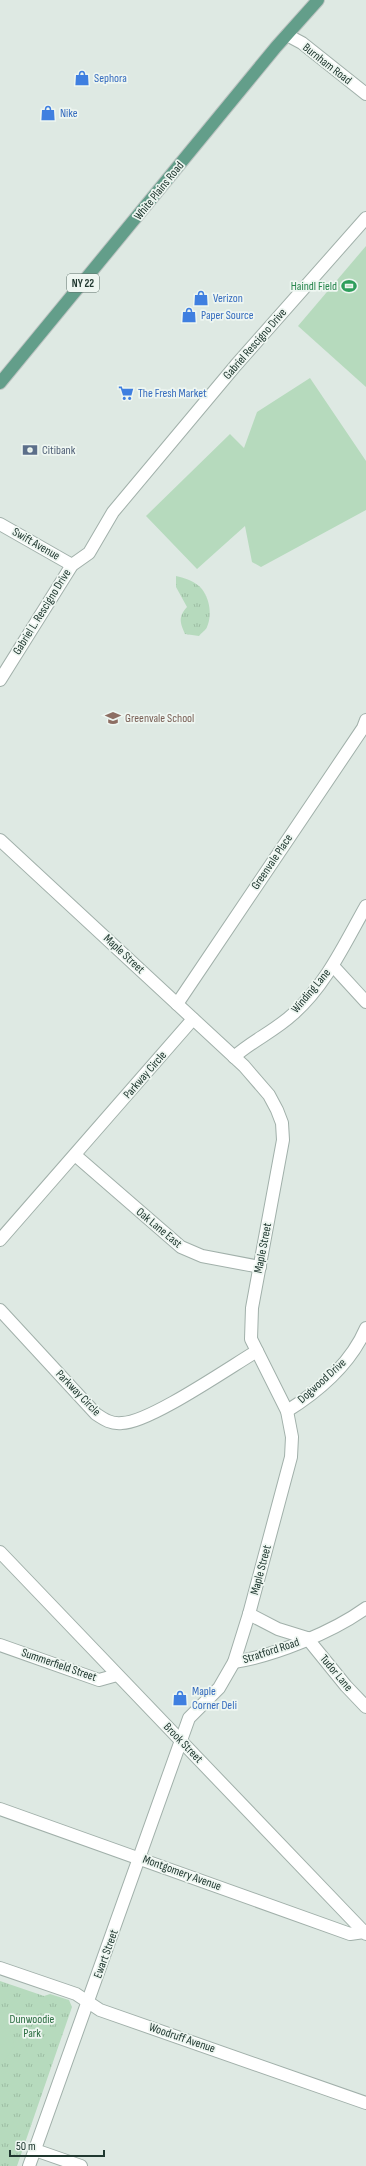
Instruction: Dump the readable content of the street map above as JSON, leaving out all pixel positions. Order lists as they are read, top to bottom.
{
  "streets": {
    "main road": ["White Plains Road", "NY 22"],
    "street": [
      "Burnham Road",
      "Gabriel Rescigno Drive",
      "Swift Avenue",
      "Gabriel L. Rescigno Drive",
      "Greenvale Place",
      "Maple Street",
      "Winding Lane",
      "Parkway Circle",
      "Oak Lane East",
      "Dogwood Drive",
      "Stratford Road",
      "Summerfield Street",
      "Tudor Lane",
      "Brook Street",
      "Montgomery Avenue",
      "Ewart Street",
      "Woodruff Avenue"
    ]
  },
  "crossings": [
    ["Burnham Road", "White Plains Road"],
    ["Gabriel Rescigno Drive", "Swift Avenue"],
    ["Gabriel Rescigno Drive", "Gabriel L. Rescigno Drive"],
    ["Swift Avenue", "Gabriel L. Rescigno Drive"],
    ["Greenvale Place", "Maple Street"],
    ["Maple Street", "Winding Lane"],
    ["Maple Street", "Parkway Circle"],
    ["Maple Street", "Oak Lane East"],
    ["Maple Street", "Dogwood Drive"],
    ["Maple Street", "Stratford Road"],
    ["Maple Street", "Brook Street"],
    ["Maple Street", "Ewart Street"],
    ["Parkway Circle", "Oak Lane East"],
    ["Stratford Road", "Tudor Lane"],
    ["Summerfield Street", "Brook Street"],
    ["Brook Street", "Montgomery Avenue"],
    ["Brook Street", "Ewart Street"],
    ["Montgomery Avenue", "Ewart Street"],
    ["Ewart Street", "Woodruff Avenue"]
  ],
  "parks": ["Dunwoodie Park"],
  "places": {
    "shop": [
      "Sephora",
      "Nike",
      "Verizon",
      "Paper Source",
      "Maple Corner Deli"
    ],
    "sports": ["Haindl Field"],
    "supermarket": ["The Fresh Market"],
    "bank": ["Citibank"],
    "school or university": ["Greenvale School"]
  },
  "scale_bar": "50 m"
}
